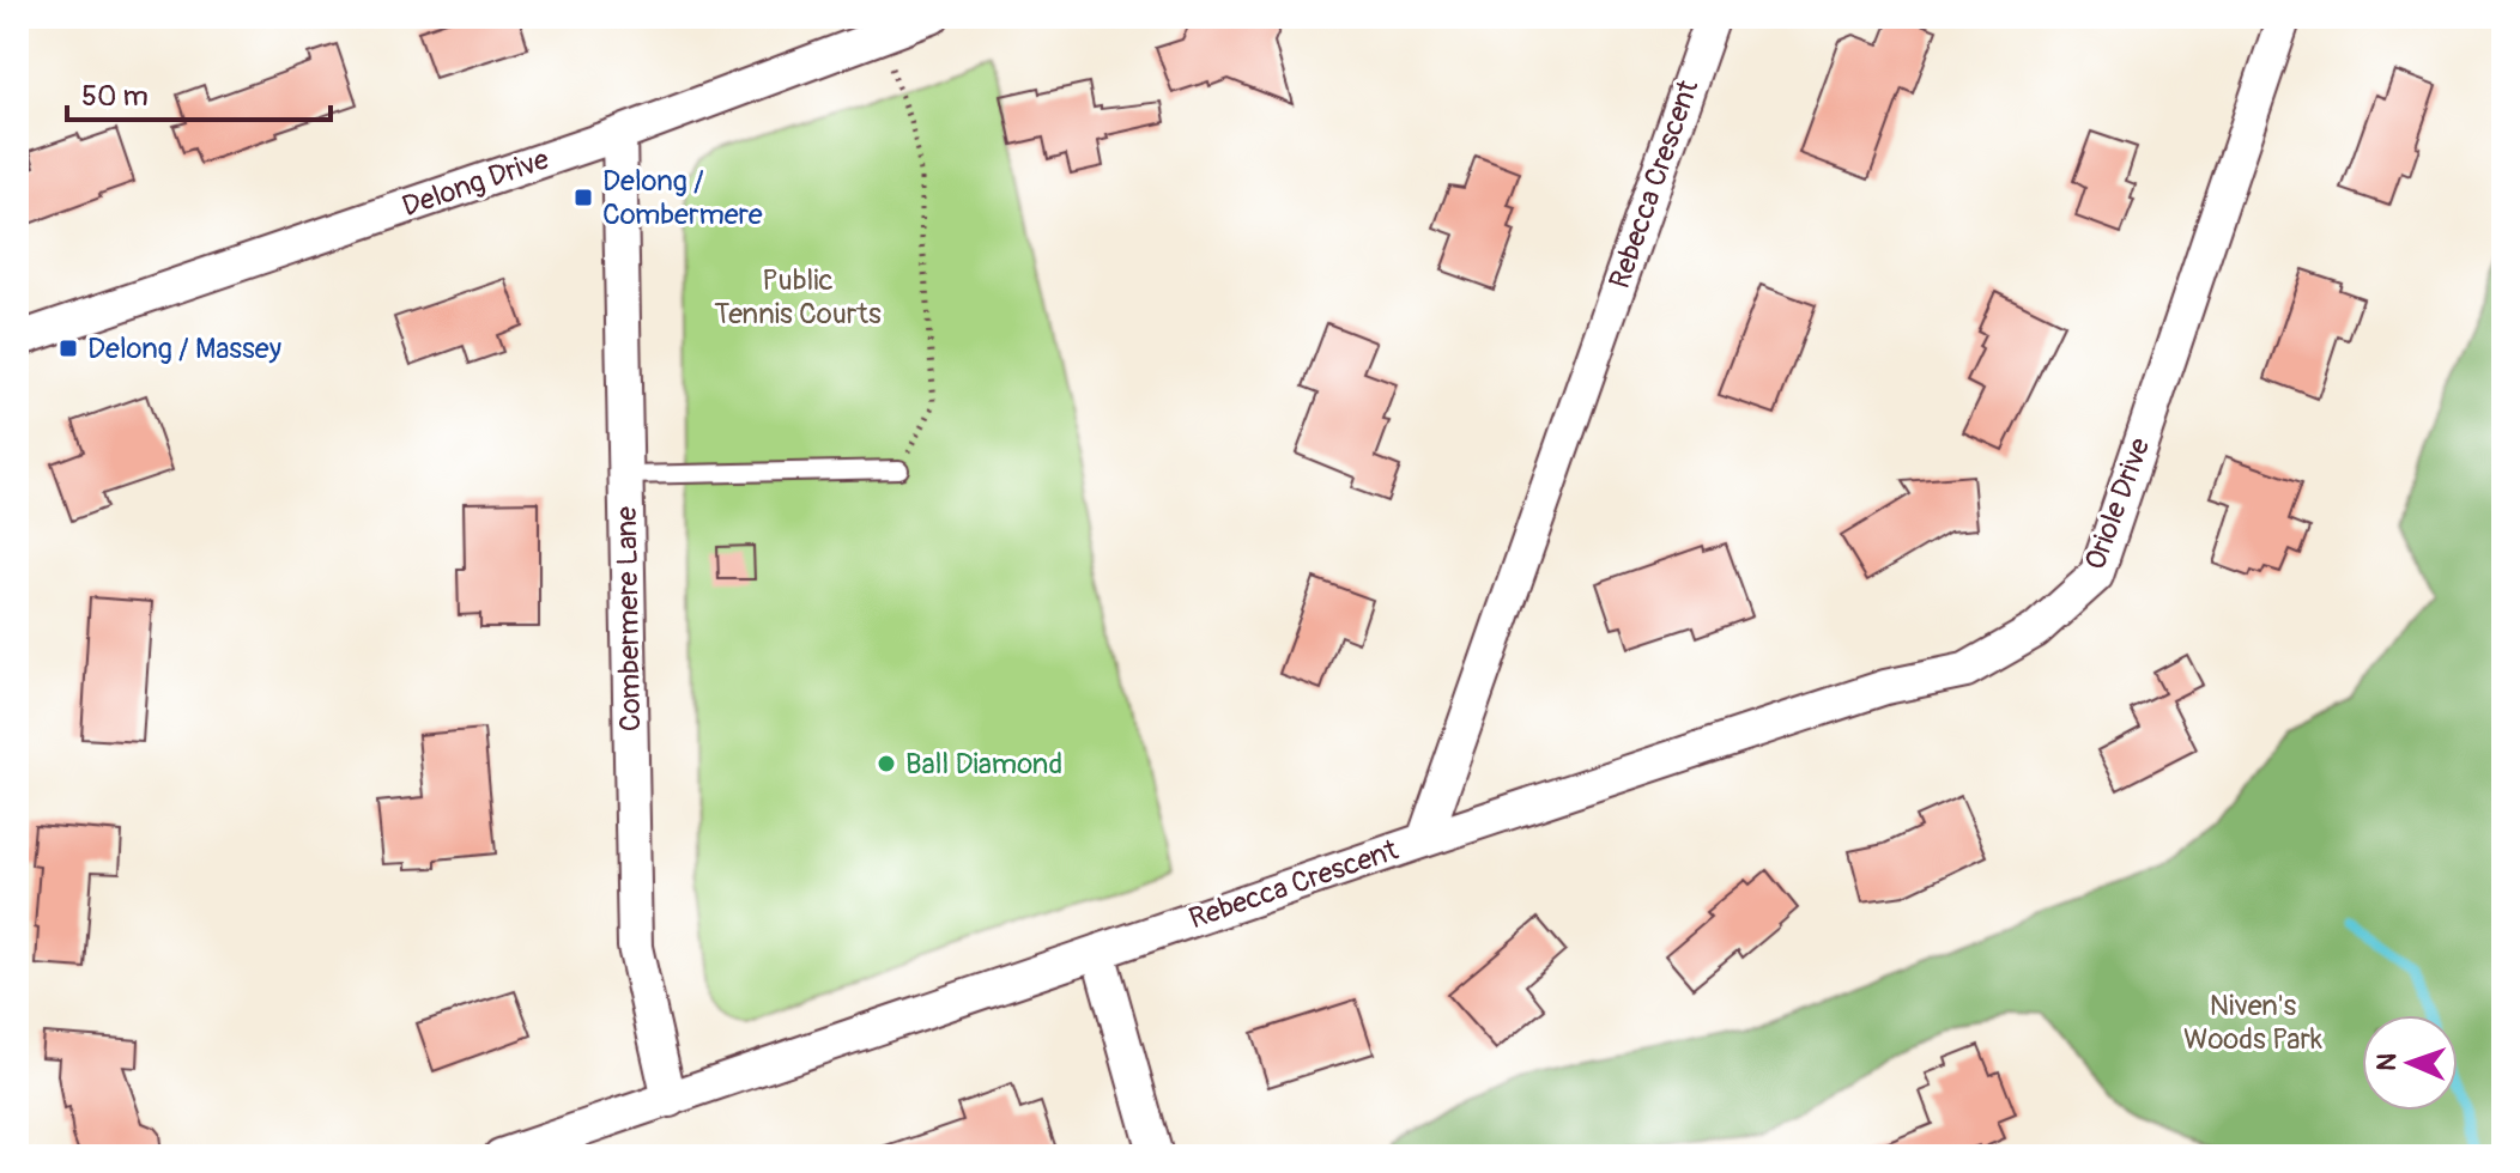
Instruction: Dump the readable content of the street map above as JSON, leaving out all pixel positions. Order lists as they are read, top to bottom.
{
  "streets": {
    "street": [
      "Delong Drive",
      "Rebecca Crescent",
      "Oriole Drive",
      "Combermere Lane"
    ]
  },
  "crossings": [
    ["Delong Drive", "Combermere Lane"],
    ["Rebecca Crescent", "Oriole Drive"],
    ["Rebecca Crescent", "Combermere Lane"]
  ],
  "parks": ["Public Tennis Courts", "Niven's Woods Park"],
  "places": {
    "transit": ["Delong / Combermere", "Delong / Massey"],
    "other": ["Ball Diamond"]
  },
  "scale_bar": "50 m",
  "north": "left"
}
